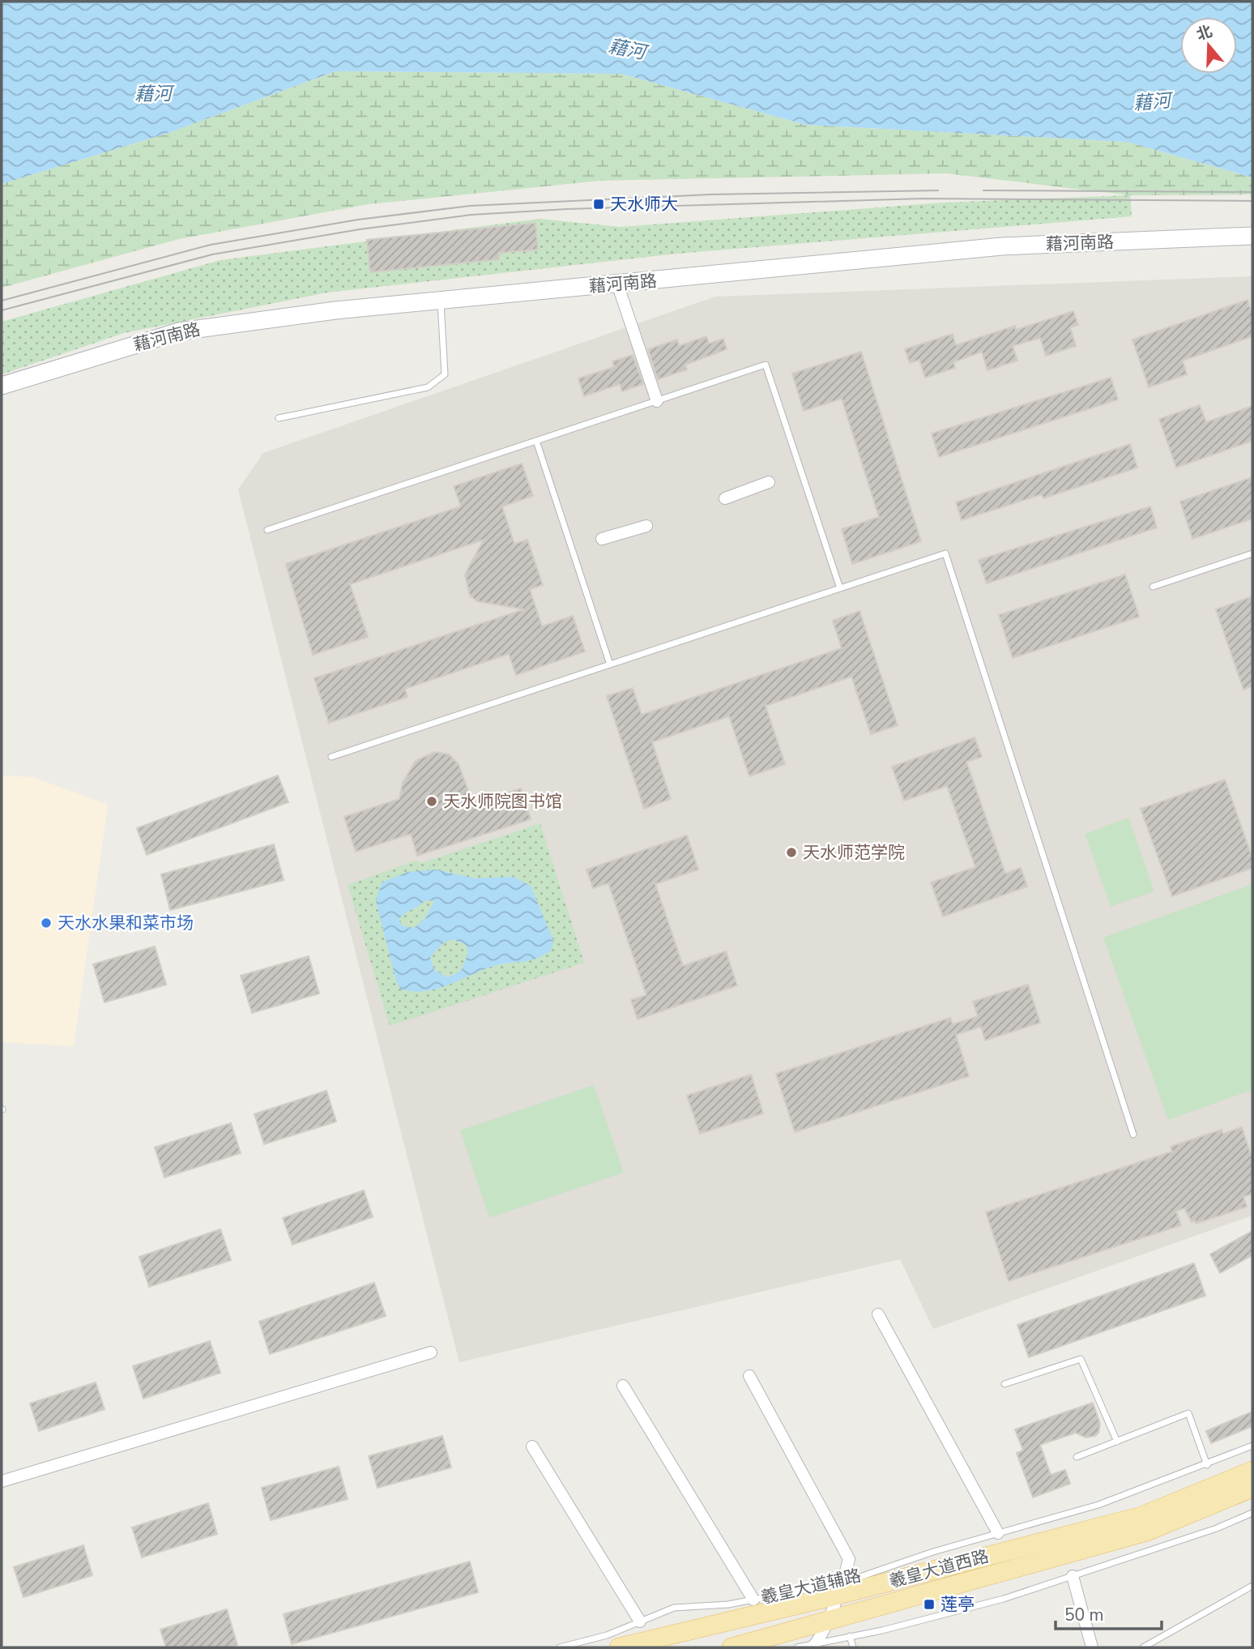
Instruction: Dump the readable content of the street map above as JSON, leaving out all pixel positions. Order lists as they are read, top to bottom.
{
  "streets": {
    "main road": ["藉河南路", "羲皇大道西路"],
    "lane": ["羲皇大道辅路"]
  },
  "crossings": [
    ["羲皇大道西路", "羲皇大道辅路"]
  ],
  "water": ["藉河"],
  "places": {
    "transit": ["天水师大", "莲亭"],
    "other": ["天水师院图书馆", "天水师范学院", "天水水果和菜市场"]
  },
  "scale_bar": "50 m",
  "north": "top"
}
